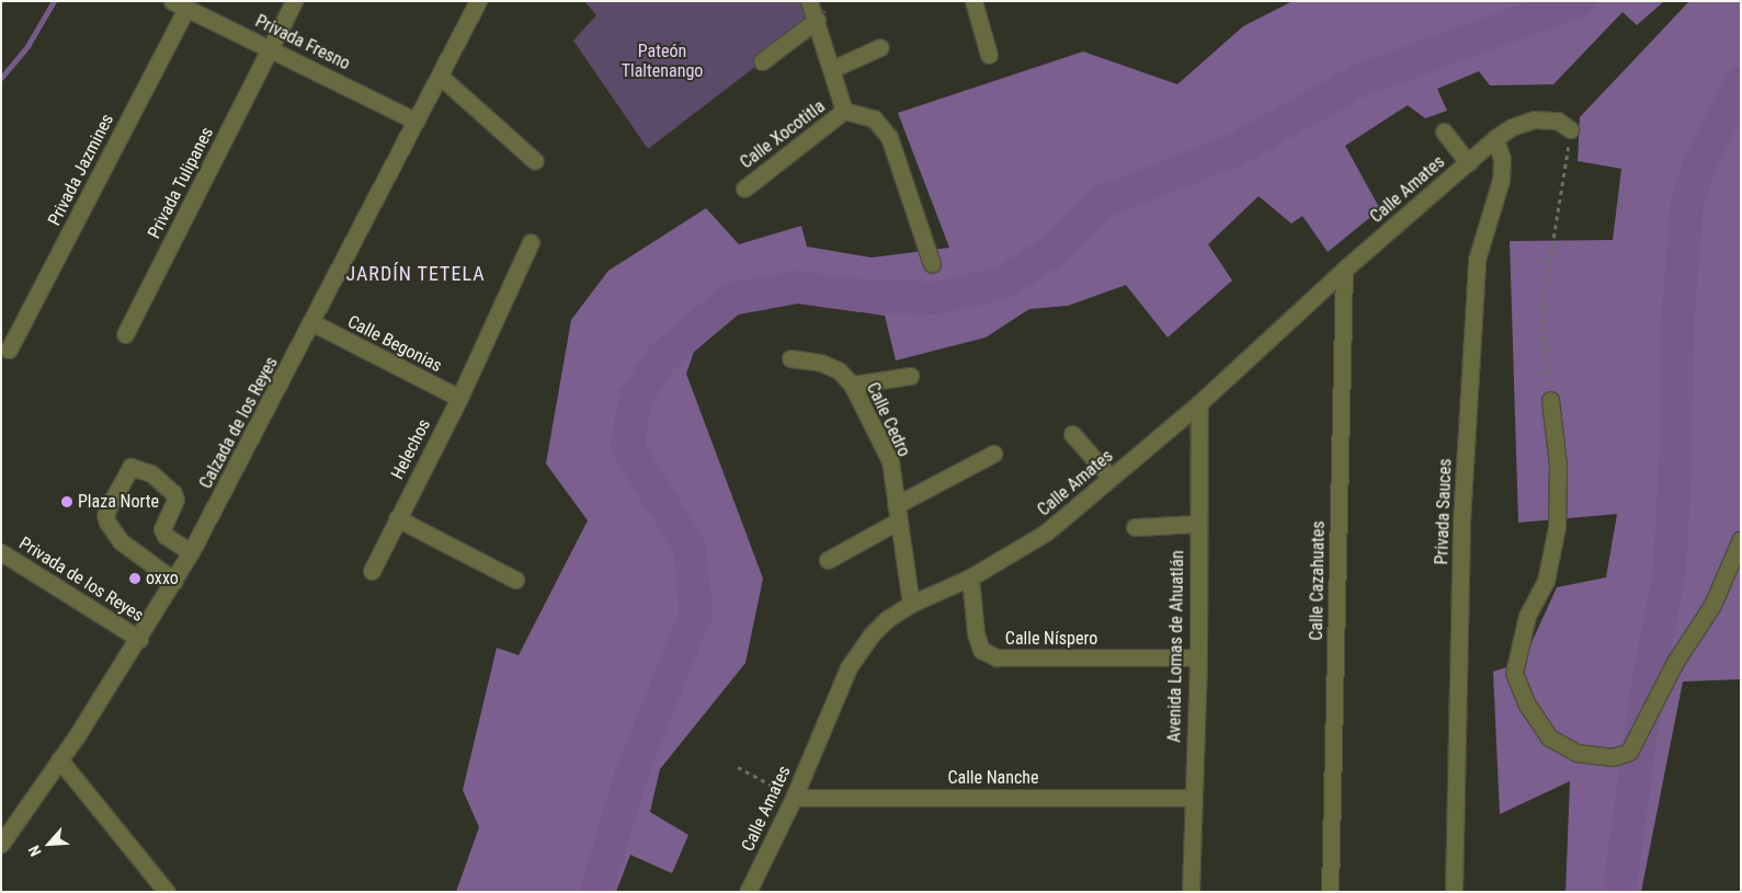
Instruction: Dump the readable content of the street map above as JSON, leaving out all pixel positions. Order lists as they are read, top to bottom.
{
  "streets": {
    "street": [
      "Privada Fresno",
      "Calle Xocotitla",
      "Privada Jazmines",
      "Privada Tulipanes",
      "Calle Amates",
      "Calle Begonias",
      "Calle Cedro",
      "Calzada de los Reyes",
      "Helechos",
      "Privada Sauces",
      "Privada de los Reyes",
      "Calle Cazahuates",
      "Calle Níspero",
      "Avenida Lomas de Ahuatlán",
      "Calle Nanche"
    ]
  },
  "crossings": [
    ["Privada Fresno", "Privada Jazmines"],
    ["Privada Fresno", "Privada Tulipanes"],
    ["Privada Fresno", "Calzada de los Reyes"],
    ["Calle Amates", "Calle Cedro"],
    ["Calle Amates", "Privada Sauces"],
    ["Calle Amates", "Calle Cazahuates"],
    ["Calle Amates", "Calle Níspero"],
    ["Calle Amates", "Avenida Lomas de Ahuatlán"],
    ["Calle Amates", "Calle Nanche"],
    ["Calle Begonias", "Calzada de los Reyes"],
    ["Calle Begonias", "Helechos"],
    ["Calzada de los Reyes", "Privada de los Reyes"],
    ["Calle Níspero", "Avenida Lomas de Ahuatlán"],
    ["Avenida Lomas de Ahuatlán", "Calle Nanche"]
  ],
  "districts": ["JARDÍN TETELA"],
  "parks": ["Pateón Tlaltenango"],
  "places": ["Plaza Norte", "oxxo"],
  "north": "bottom left"
}
